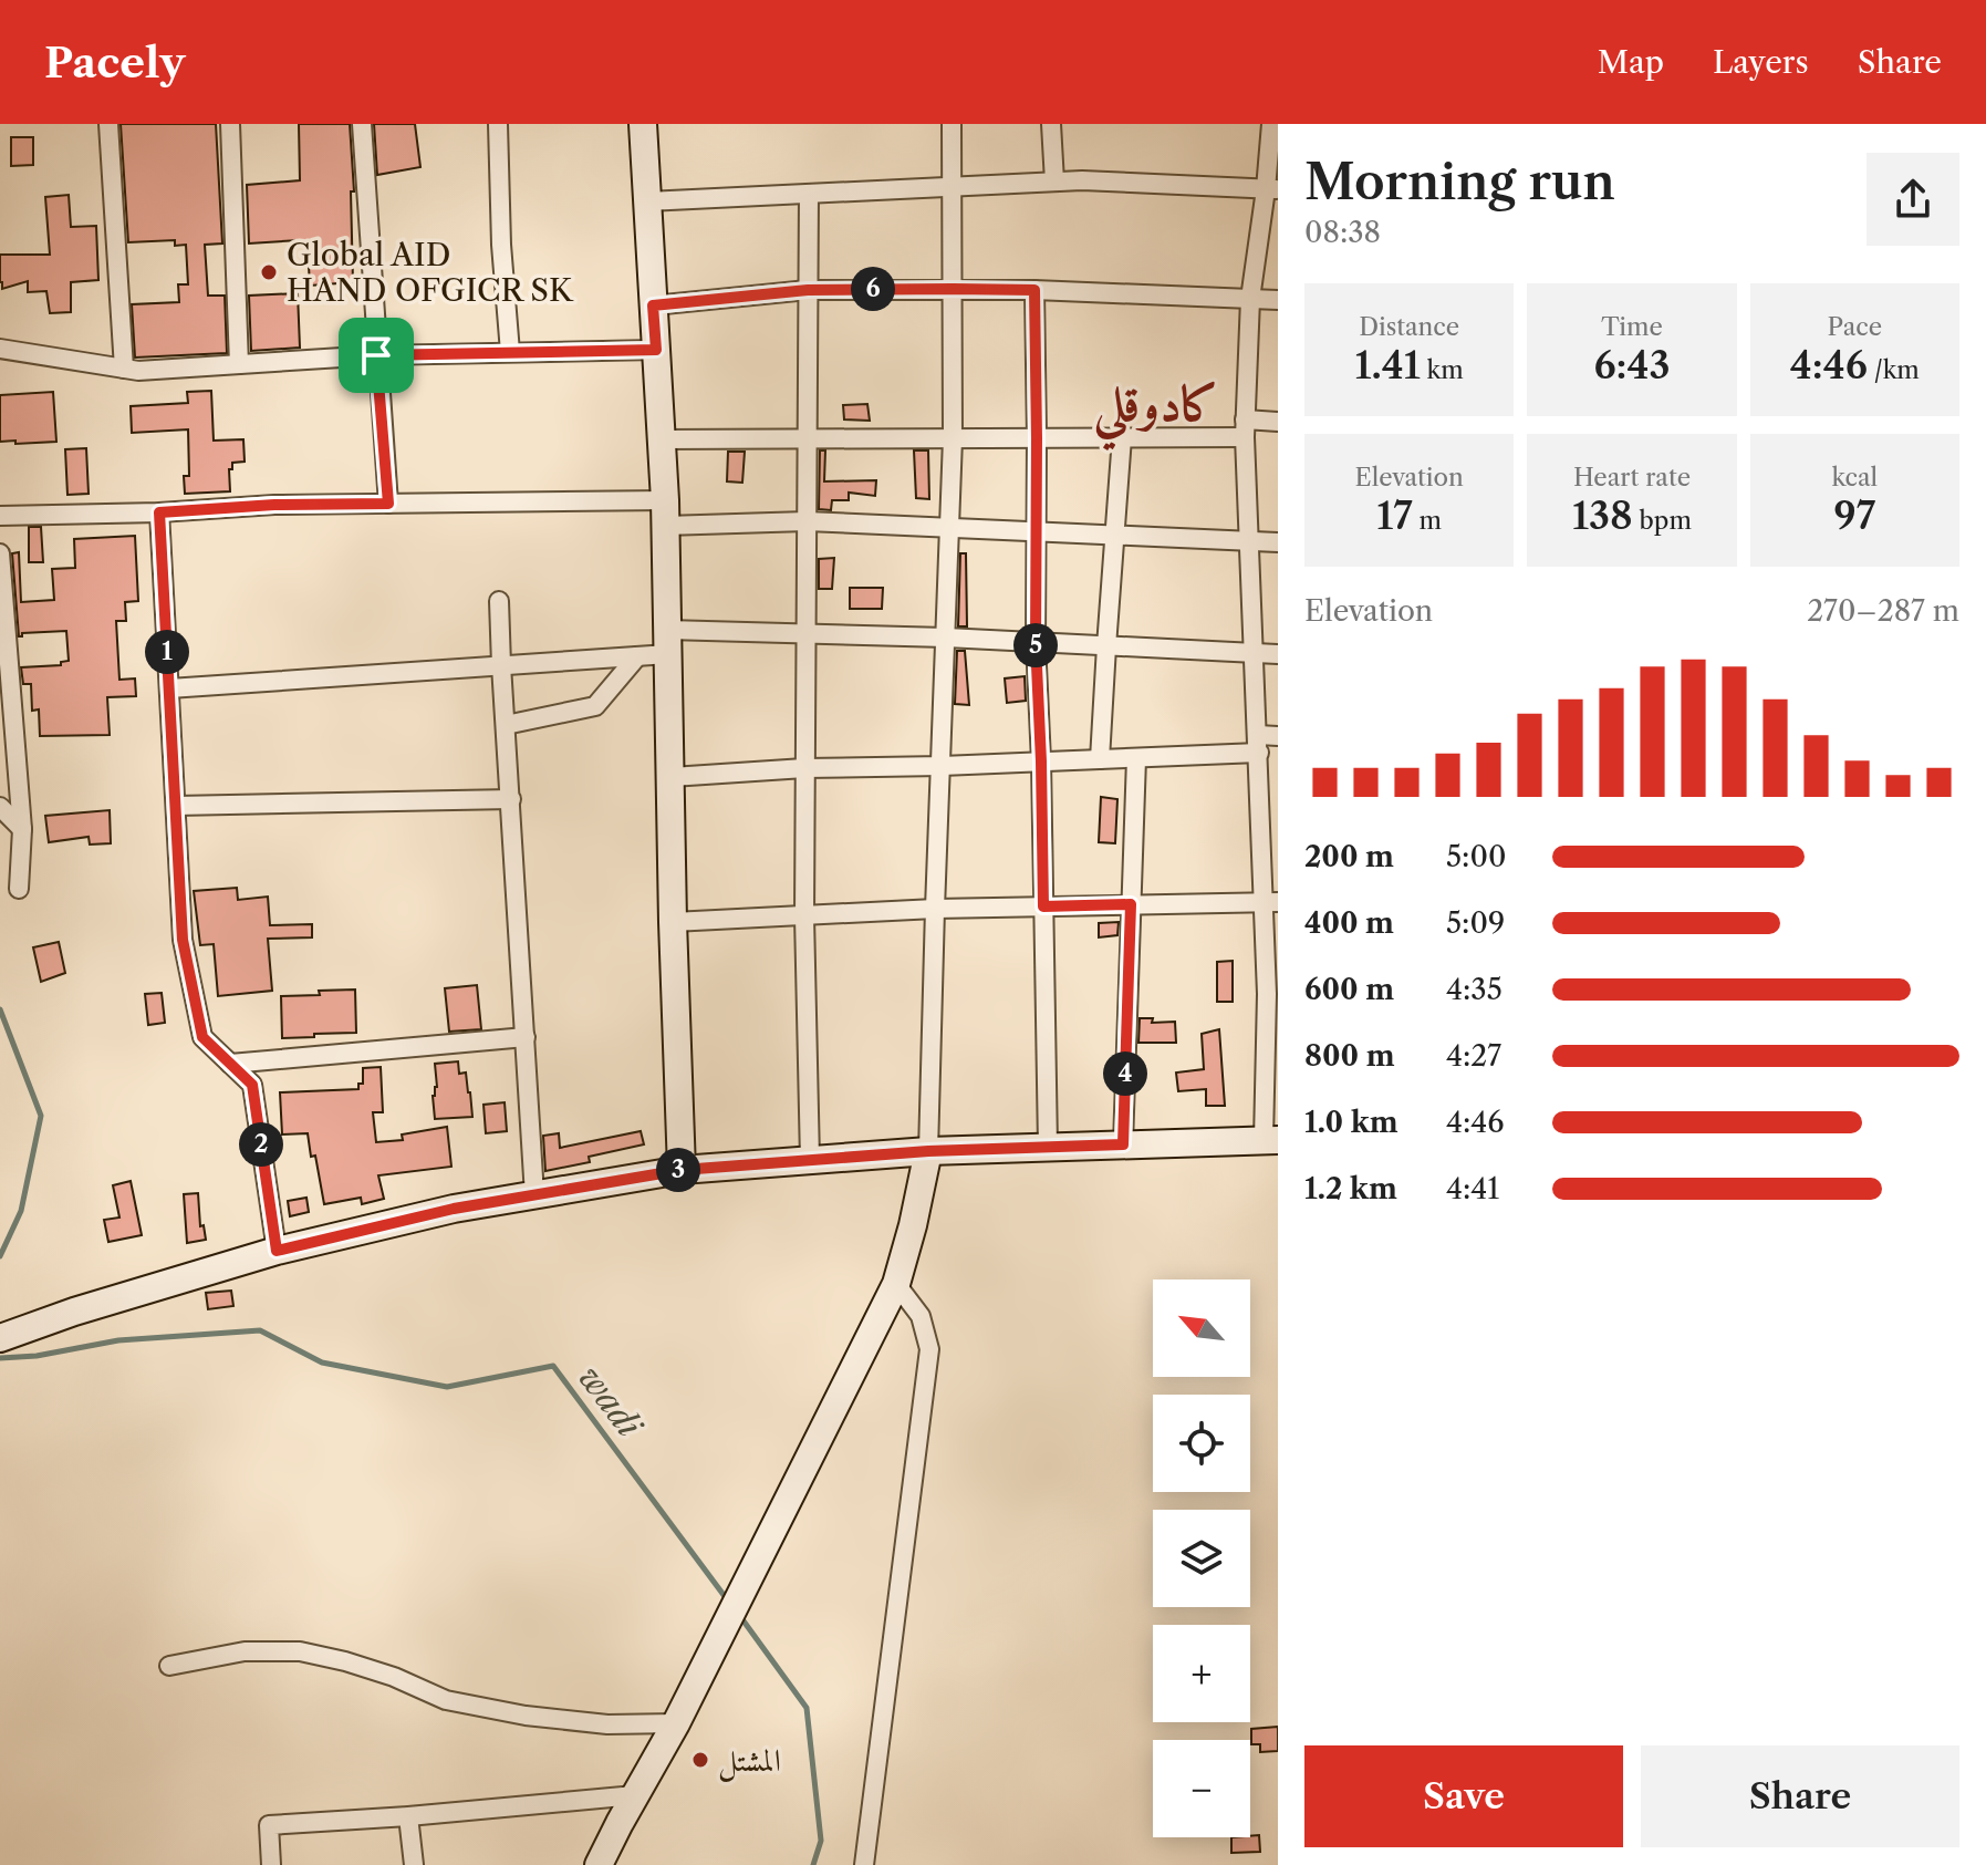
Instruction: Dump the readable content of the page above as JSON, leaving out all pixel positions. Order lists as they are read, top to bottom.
{
  "districts": ["كادوقلي"],
  "water": ["wadi"],
  "places": ["Global AID HAND OFGICR SK", "المشتل"],
  "north": "top left",
  "page": {
    "header": "Pacely",
    "nav": ["Map", "Layers", "Share"],
    "heading": ["Morning run", "08:38"],
    "pins": [
      "6",
      "5",
      "1",
      "4",
      "2",
      "3"
    ],
    "stats": [
      ["Distance", "1.41 km"],
      ["Time", "6:43"],
      ["Pace", "4:46 /km"],
      ["Elevation", "17 m"],
      ["Heart rate", "138 bpm"],
      ["kcal", "97"]
    ],
    "chart": ["Elevation", "270–287 m"],
    "list": [
      {
        "name": "200 m",
        "note": "5:00"
      },
      {
        "name": "400 m",
        "note": "5:09"
      },
      {
        "name": "600 m",
        "note": "4:35"
      },
      {
        "name": "800 m",
        "note": "4:27"
      },
      {
        "name": "1.0 km",
        "note": "4:46"
      },
      {
        "name": "1.2 km",
        "note": "4:41"
      }
    ],
    "map_buttons": ["+", "−"],
    "buttons": ["Save", "Share"]
  }
}
